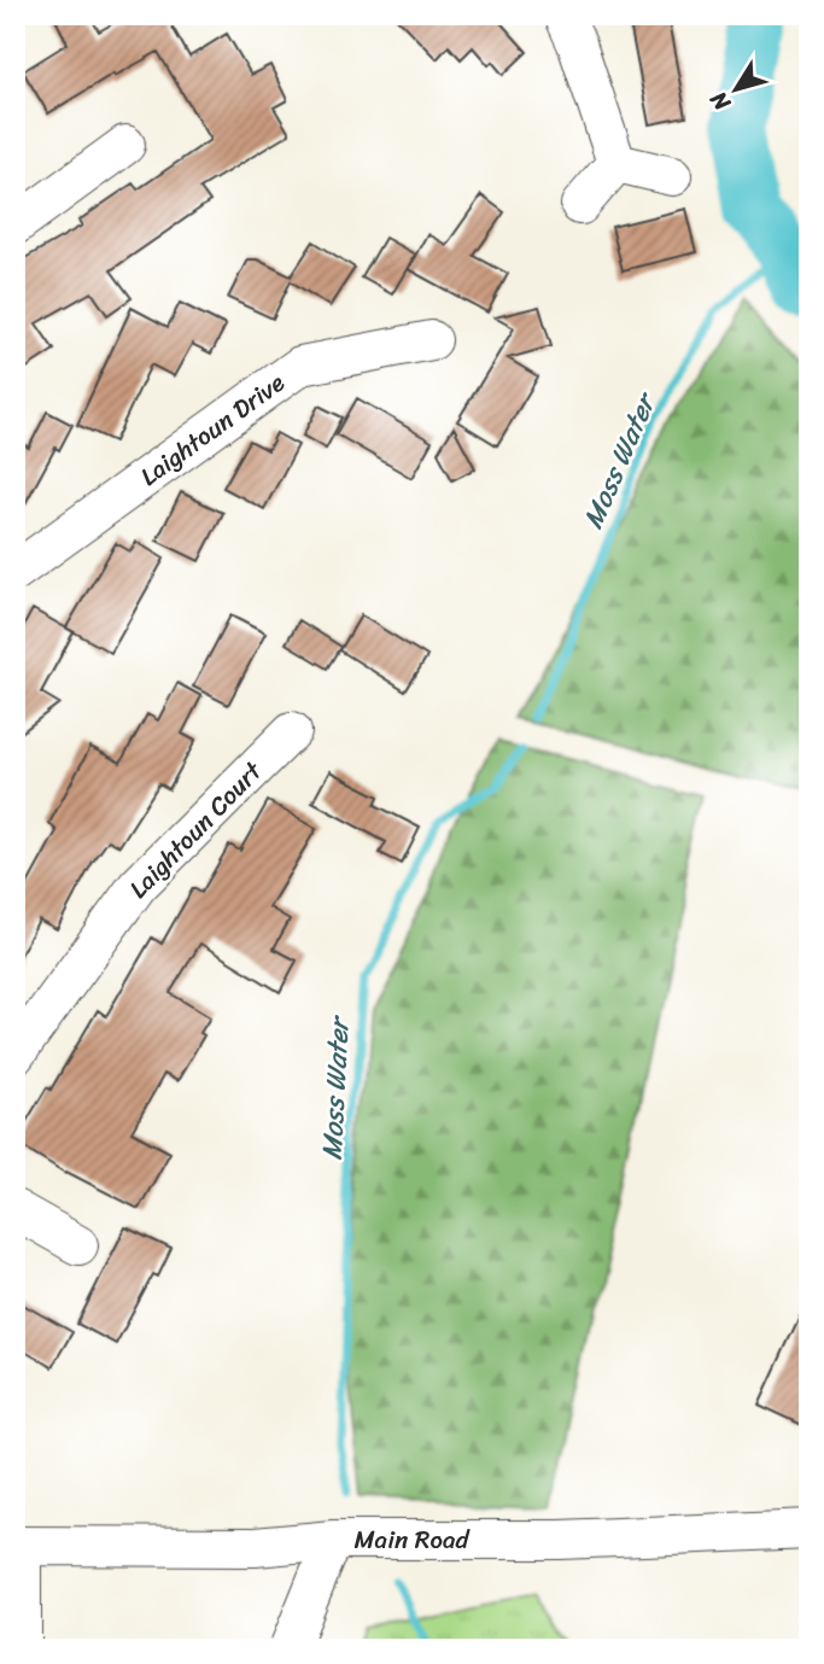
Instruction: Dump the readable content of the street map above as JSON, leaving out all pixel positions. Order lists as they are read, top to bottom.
{
  "streets": {
    "street": ["Laightoun Drive", "Laightoun Court", "Main Road"]
  },
  "water": ["Moss Water"],
  "north": "bottom left"
}
